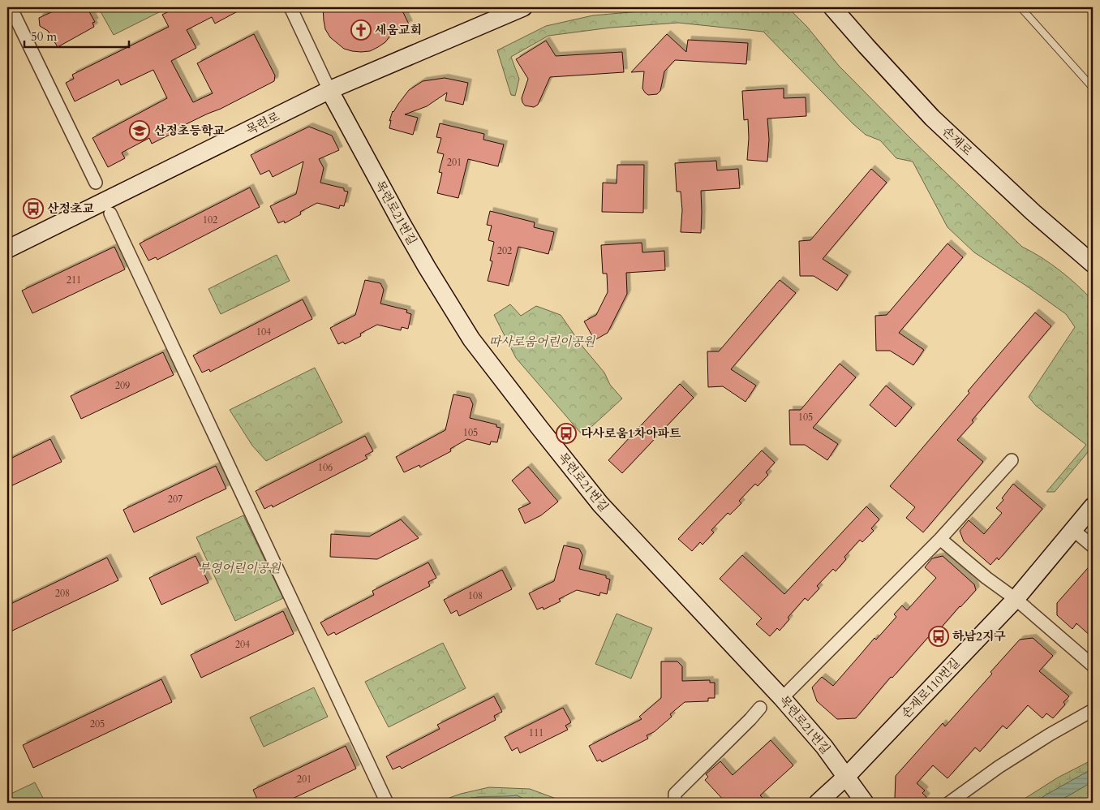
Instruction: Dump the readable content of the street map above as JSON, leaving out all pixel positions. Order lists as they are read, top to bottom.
{
  "streets": {
    "street": [
      "목련로",
      "손재로",
      "목련로21번길",
      "손재로110번길"
    ]
  },
  "crossings": [
    ["목련로", "목련로21번길"],
    ["목련로21번길", "손재로110번길"]
  ],
  "parks": ["따사로움어린이공원", "부영어린이공원"],
  "places": {
    "church": ["세움교회"],
    "school or university": ["산정초등학교"],
    "bus stop": ["산정초교", "다사로움1차아파트", "하남2지구"]
  },
  "house_numbers": [
    "201",
    "102",
    "202",
    "211",
    "104",
    "209",
    "105",
    "105",
    "106",
    "207",
    "208",
    "108",
    "204",
    "205",
    "111",
    "201"
  ],
  "scale_bar": "50 m"
}
